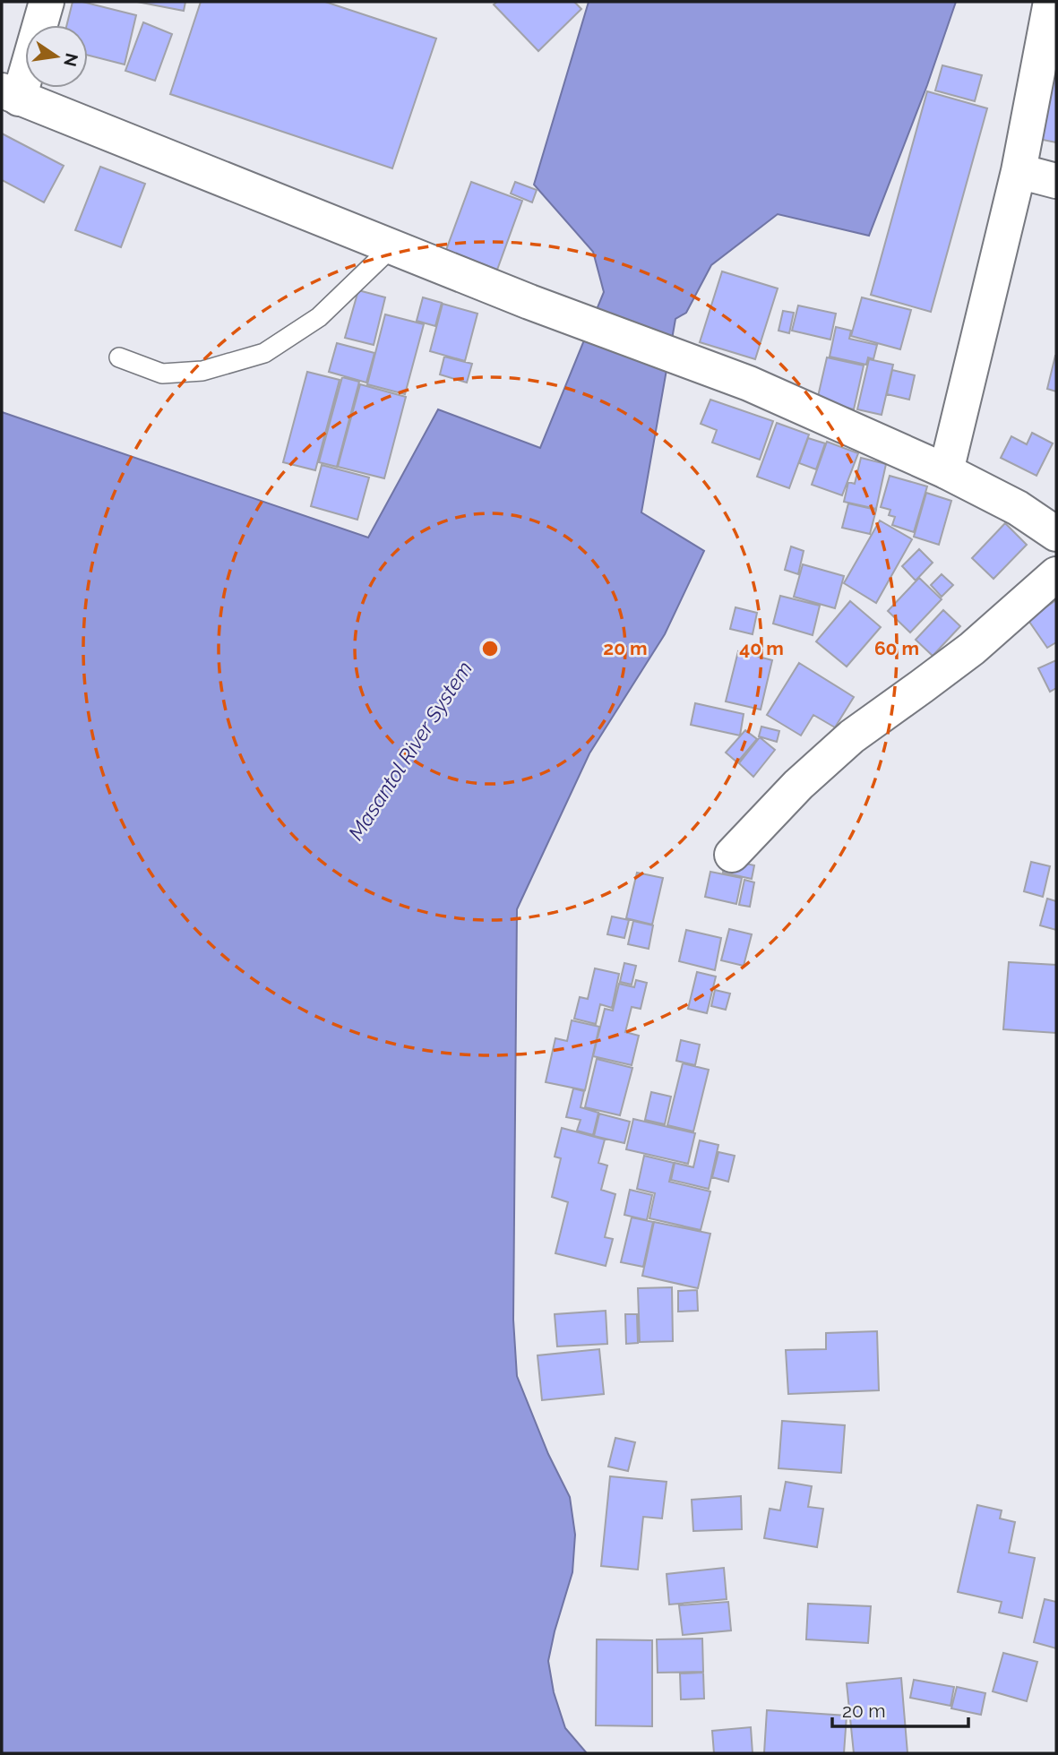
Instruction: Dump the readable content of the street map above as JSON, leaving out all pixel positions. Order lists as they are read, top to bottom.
{
  "water": ["Masantol River System"],
  "scale_bar": "20 m",
  "north": "right",
  "rings": ["20 m", "40 m", "60 m"]
}
